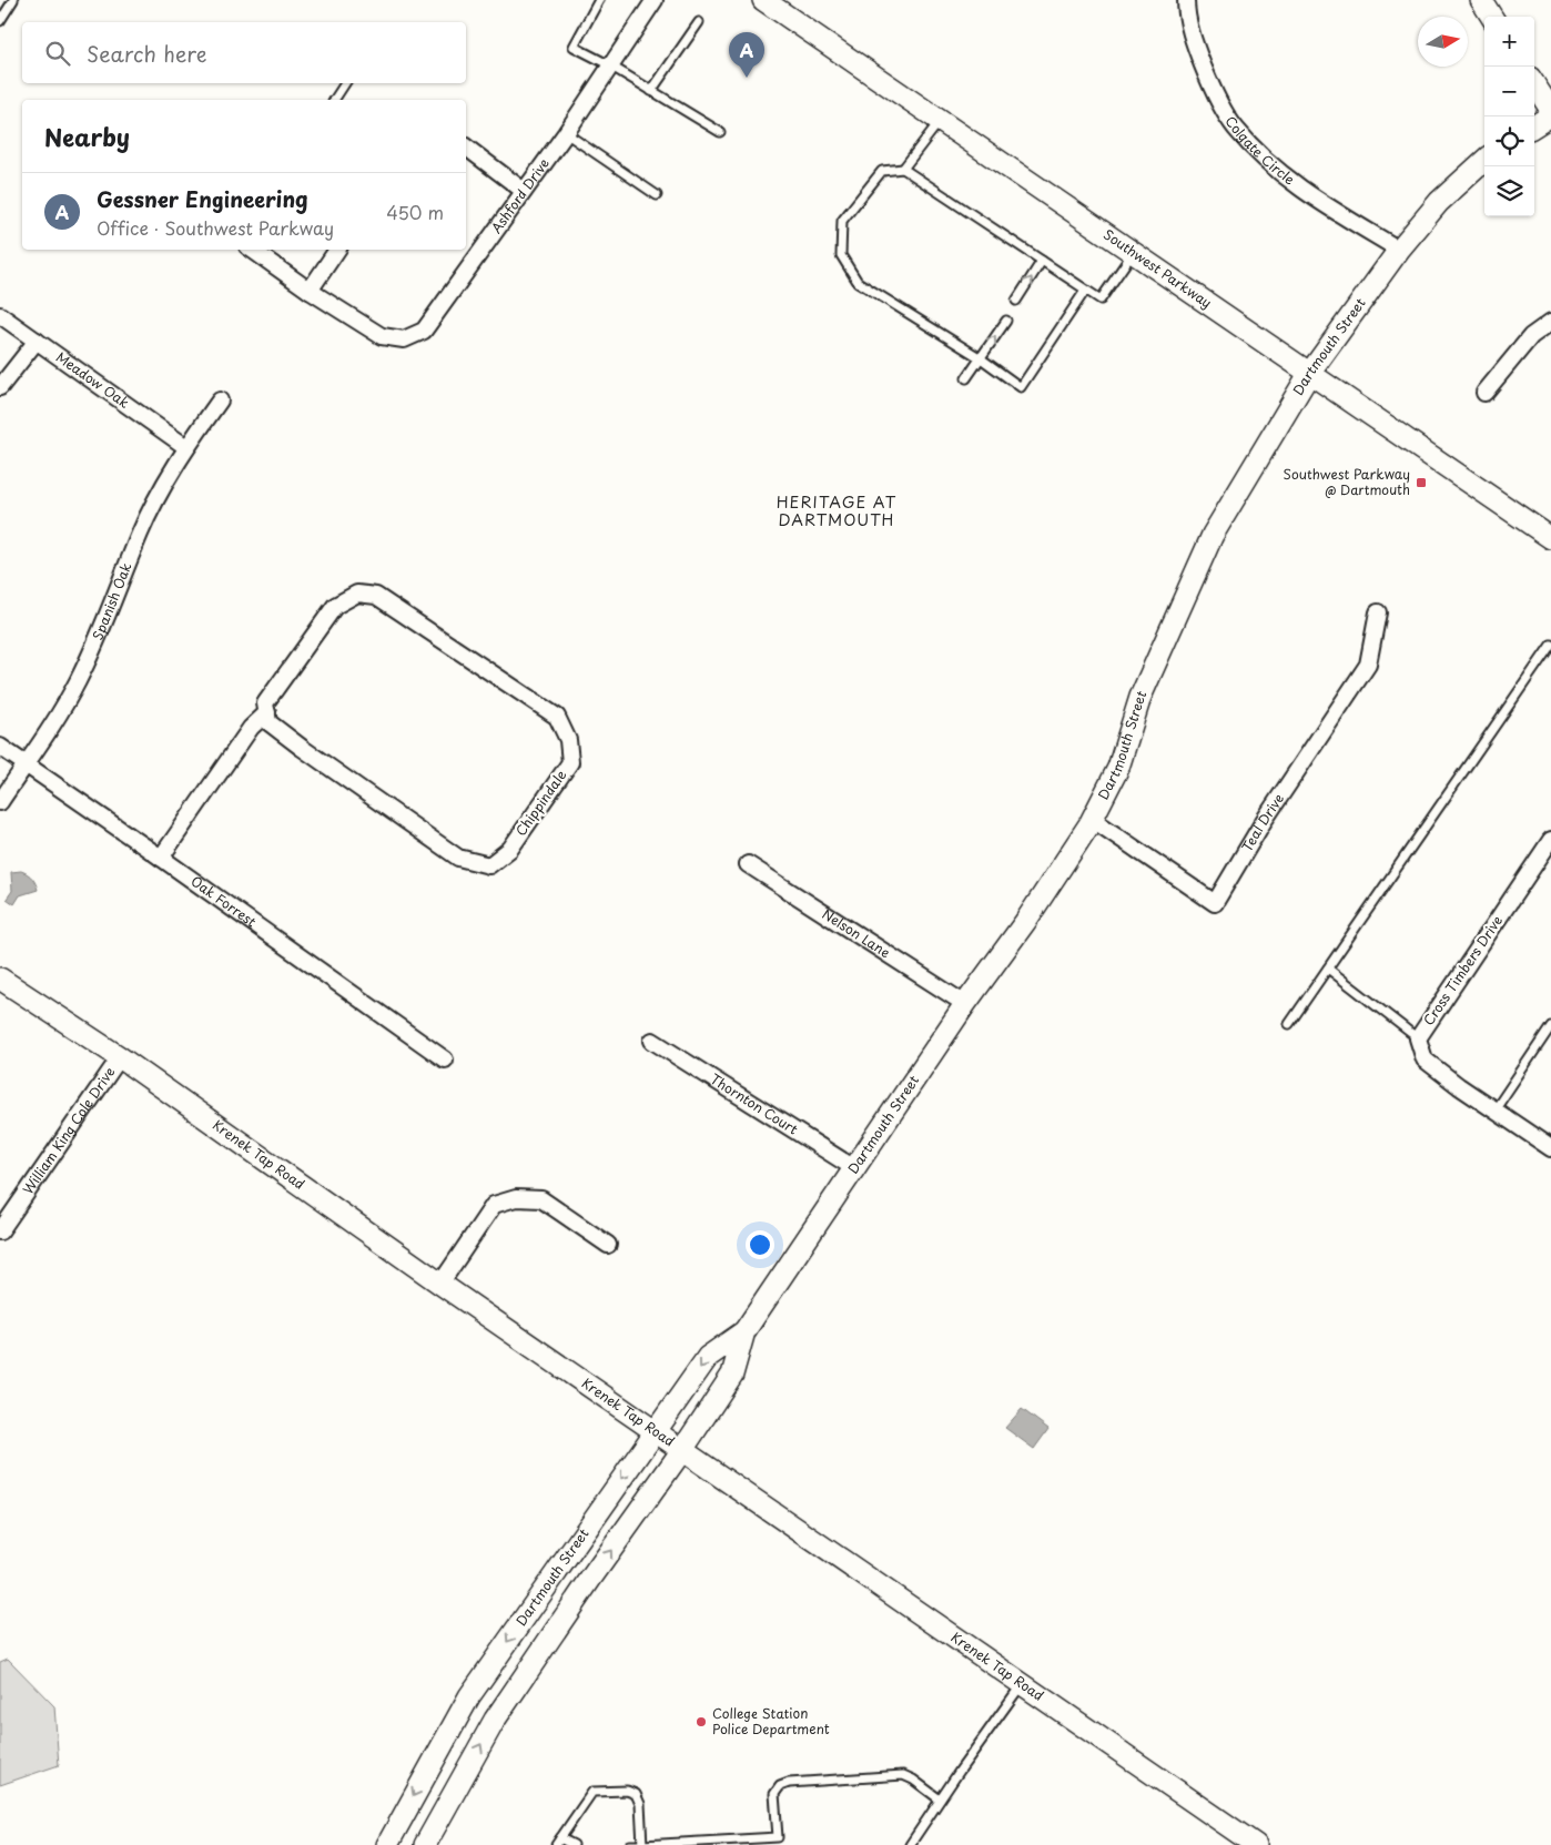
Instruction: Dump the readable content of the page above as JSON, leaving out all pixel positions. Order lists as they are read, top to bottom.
{
  "streets": {
    "street": [
      "Colgate Circle",
      "Ashford Drive",
      "Southwest Parkway",
      "Dartmouth Street",
      "Meadow Oak",
      "Spanish Oak",
      "Chippindale",
      "Teal Drive",
      "Oak Forrest",
      "Nelson Lane",
      "Cross Timbers Drive",
      "Thornton Court",
      "William King Cole Drive",
      "Krenek Tap Road"
    ]
  },
  "crossings": [
    ["Colgate Circle", "Dartmouth Street"],
    ["Southwest Parkway", "Dartmouth Street"],
    ["Dartmouth Street", "Teal Drive"],
    ["Dartmouth Street", "Nelson Lane"],
    ["Dartmouth Street", "Thornton Court"],
    ["Dartmouth Street", "Krenek Tap Road"],
    ["Meadow Oak", "Spanish Oak"],
    ["Spanish Oak", "Oak Forrest"],
    ["Chippindale", "Oak Forrest"],
    ["William King Cole Drive", "Krenek Tap Road"]
  ],
  "districts": ["HERITAGE AT DARTMOUTH"],
  "places": {
    "transit": ["Southwest Parkway @ Dartmouth"],
    "other": ["College Station Police Department"]
  },
  "north": "right",
  "page": {
    "map_buttons": ["+", "−"],
    "search": "Search here",
    "pins": "A",
    "heading": "Nearby",
    "list": [
      {
        "mark": "A",
        "name": "Gessner Engineering",
        "note": "Office · Southwest Parkway",
        "value": "450 m"
      }
    ]
  }
}
